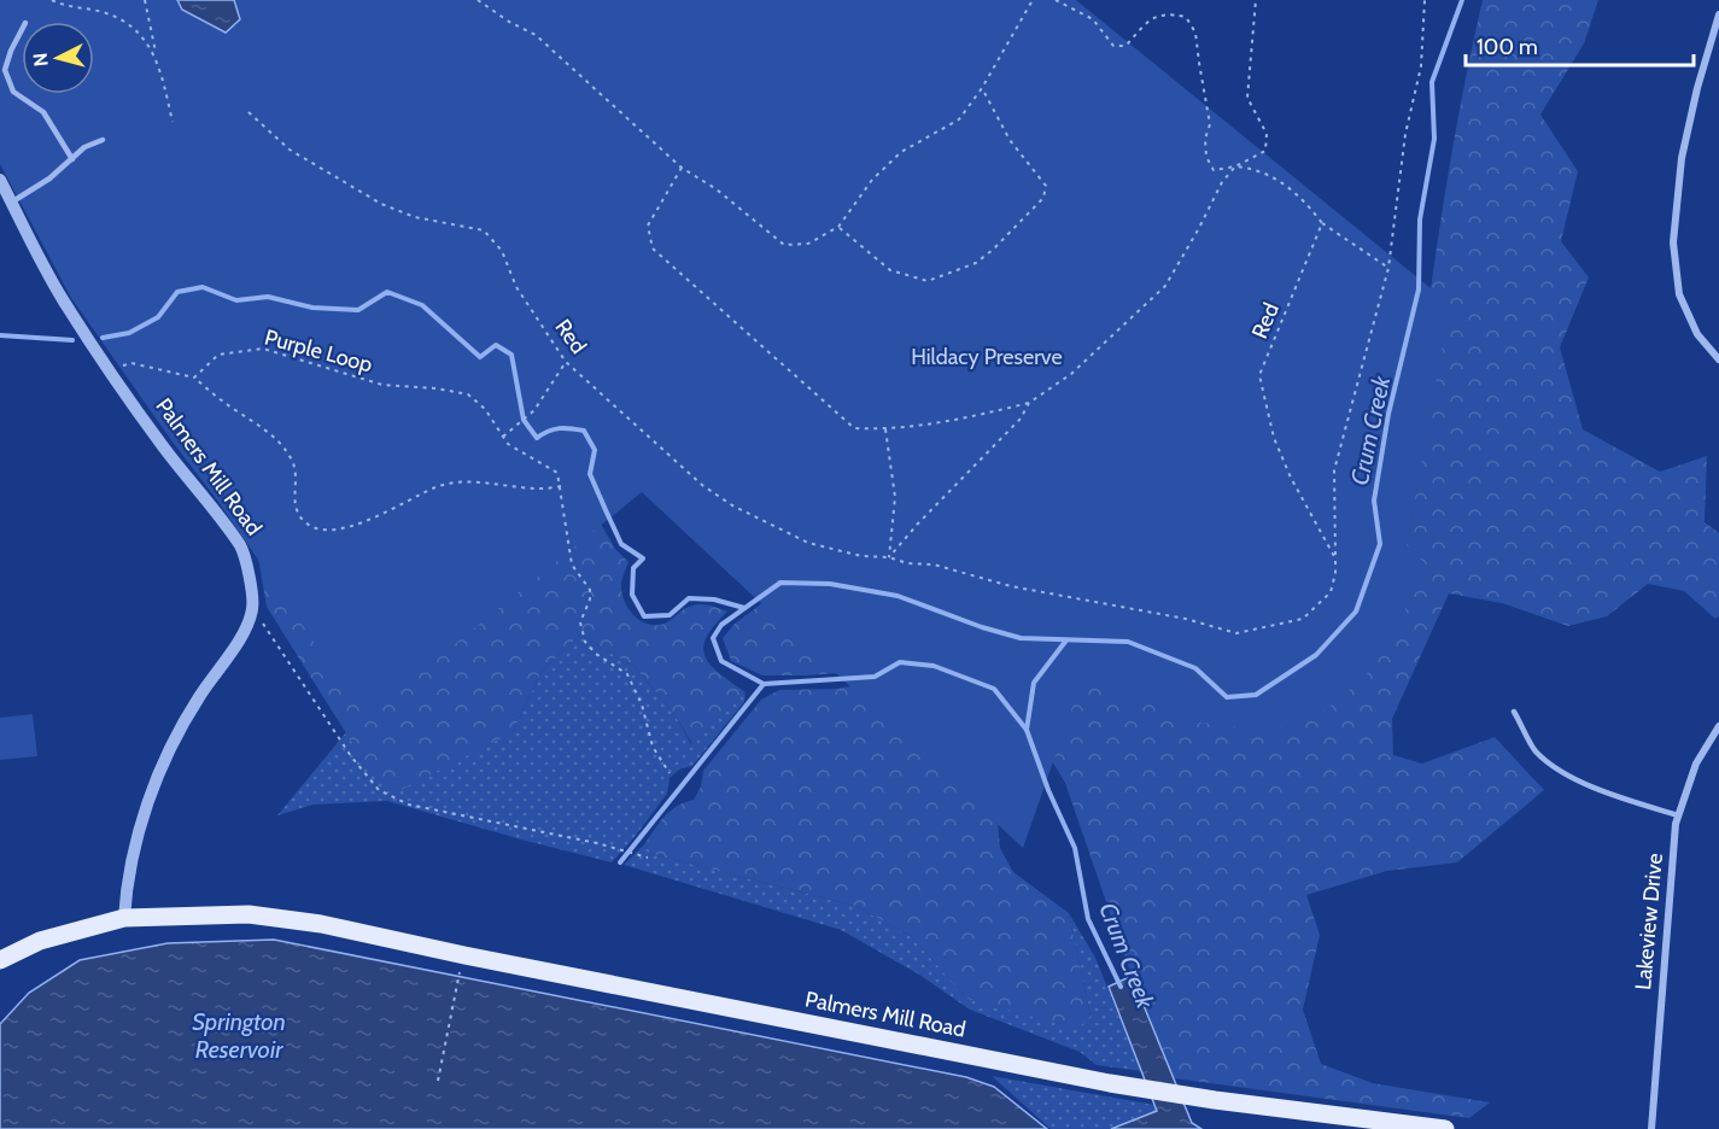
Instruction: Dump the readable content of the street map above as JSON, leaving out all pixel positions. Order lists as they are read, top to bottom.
{
  "streets": {
    "main road": ["Palmers Mill Road"],
    "street": ["Lakeview Drive"],
    "path": ["Red", "Purple Loop"]
  },
  "water": ["Crum Creek", "Springton Reservoir"],
  "parks": ["Hildacy Preserve"],
  "scale_bar": "100 m",
  "north": "left"
}
